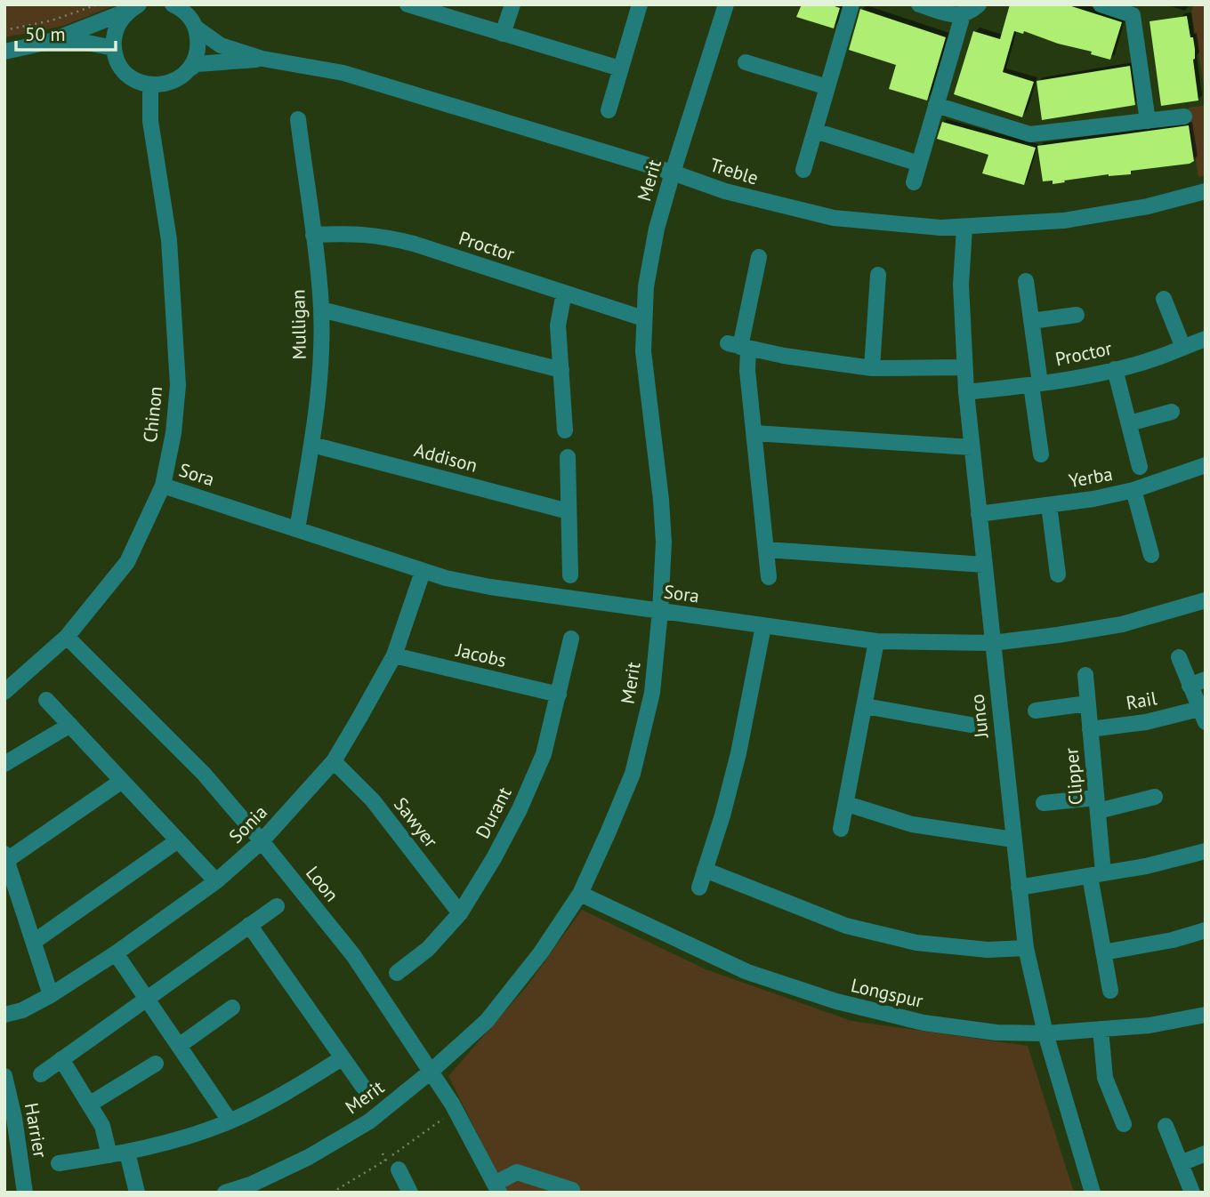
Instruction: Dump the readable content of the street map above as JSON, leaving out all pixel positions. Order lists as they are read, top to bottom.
{
  "streets": {
    "street": [
      "Treble",
      "Merit",
      "Proctor",
      "Mulligan",
      "Chinon",
      "Addison",
      "Sora",
      "Yerba",
      "Jacobs",
      "Rail",
      "Junco",
      "Clipper",
      "Durant",
      "Sawyer",
      "Sonia",
      "Loon",
      "Longspur",
      "Harrier"
    ]
  },
  "crossings": [
    ["Treble", "Merit"],
    ["Treble", "Chinon"],
    ["Treble", "Junco"],
    ["Merit", "Proctor"],
    ["Merit", "Sora"],
    ["Merit", "Loon"],
    ["Merit", "Longspur"],
    ["Proctor", "Mulligan"],
    ["Proctor", "Junco"],
    ["Mulligan", "Addison"],
    ["Mulligan", "Sora"],
    ["Chinon", "Sora"],
    ["Chinon", "Loon"],
    ["Sora", "Junco"],
    ["Sora", "Sonia"],
    ["Yerba", "Junco"],
    ["Jacobs", "Durant"],
    ["Jacobs", "Sonia"],
    ["Rail", "Clipper"],
    ["Junco", "Longspur"],
    ["Durant", "Sawyer"],
    ["Sawyer", "Sonia"],
    ["Sonia", "Loon"]
  ],
  "scale_bar": "50 m"
}
